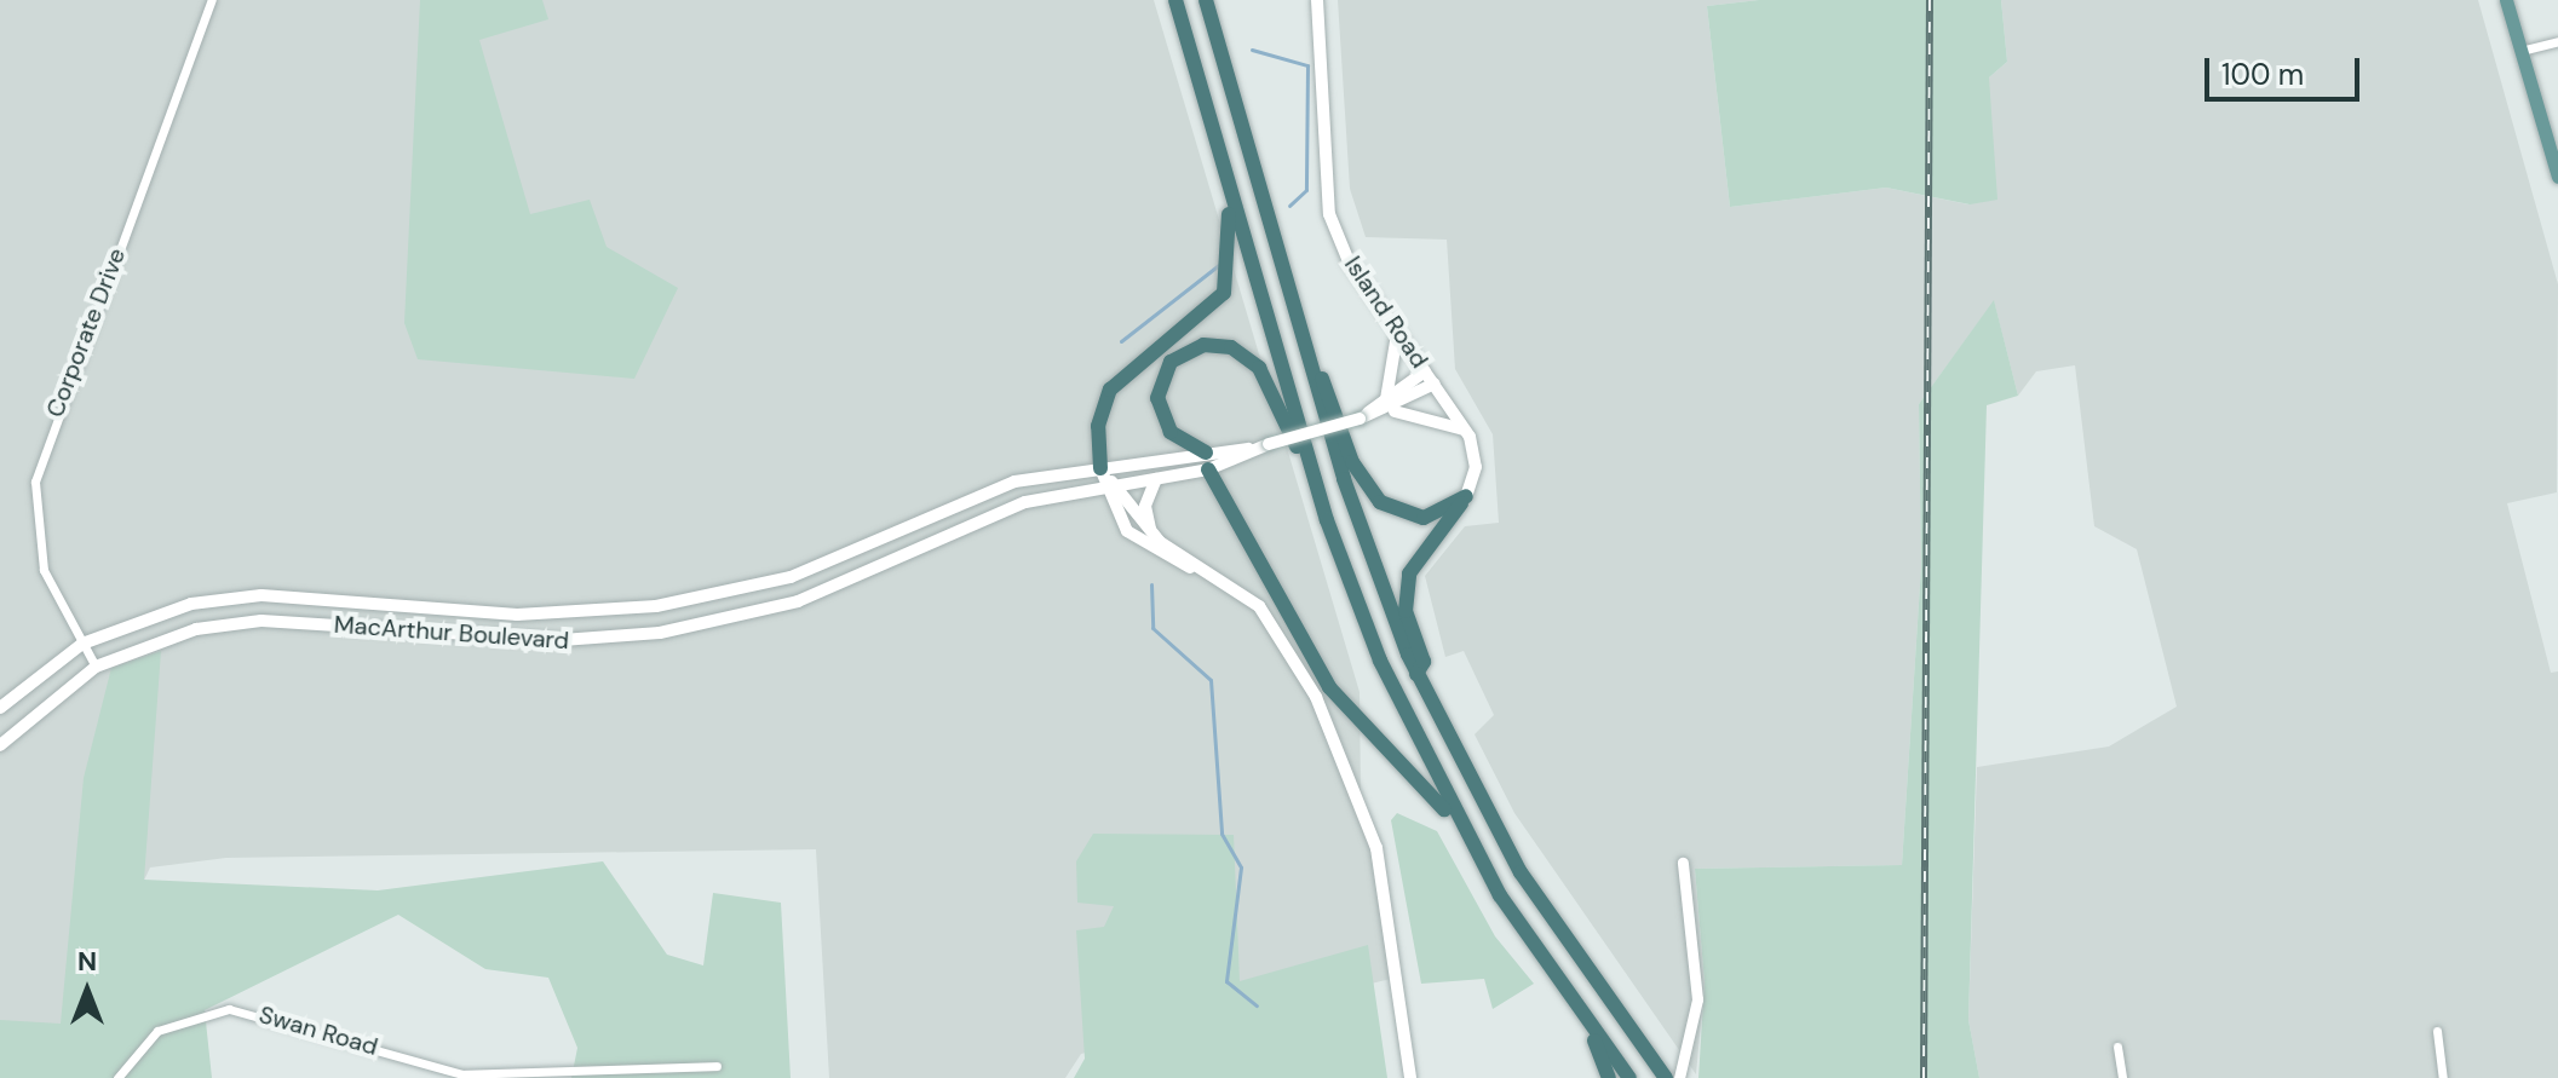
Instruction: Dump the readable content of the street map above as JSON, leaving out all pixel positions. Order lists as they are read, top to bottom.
{
  "streets": {
    "main road": ["Island Road", "MacArthur Boulevard"],
    "street": ["Corporate Drive", "Swan Road"]
  },
  "crossings": [
    ["Island Road", "MacArthur Boulevard"],
    ["Corporate Drive", "MacArthur Boulevard"]
  ],
  "scale_bar": "100 m",
  "north": "top"
}
